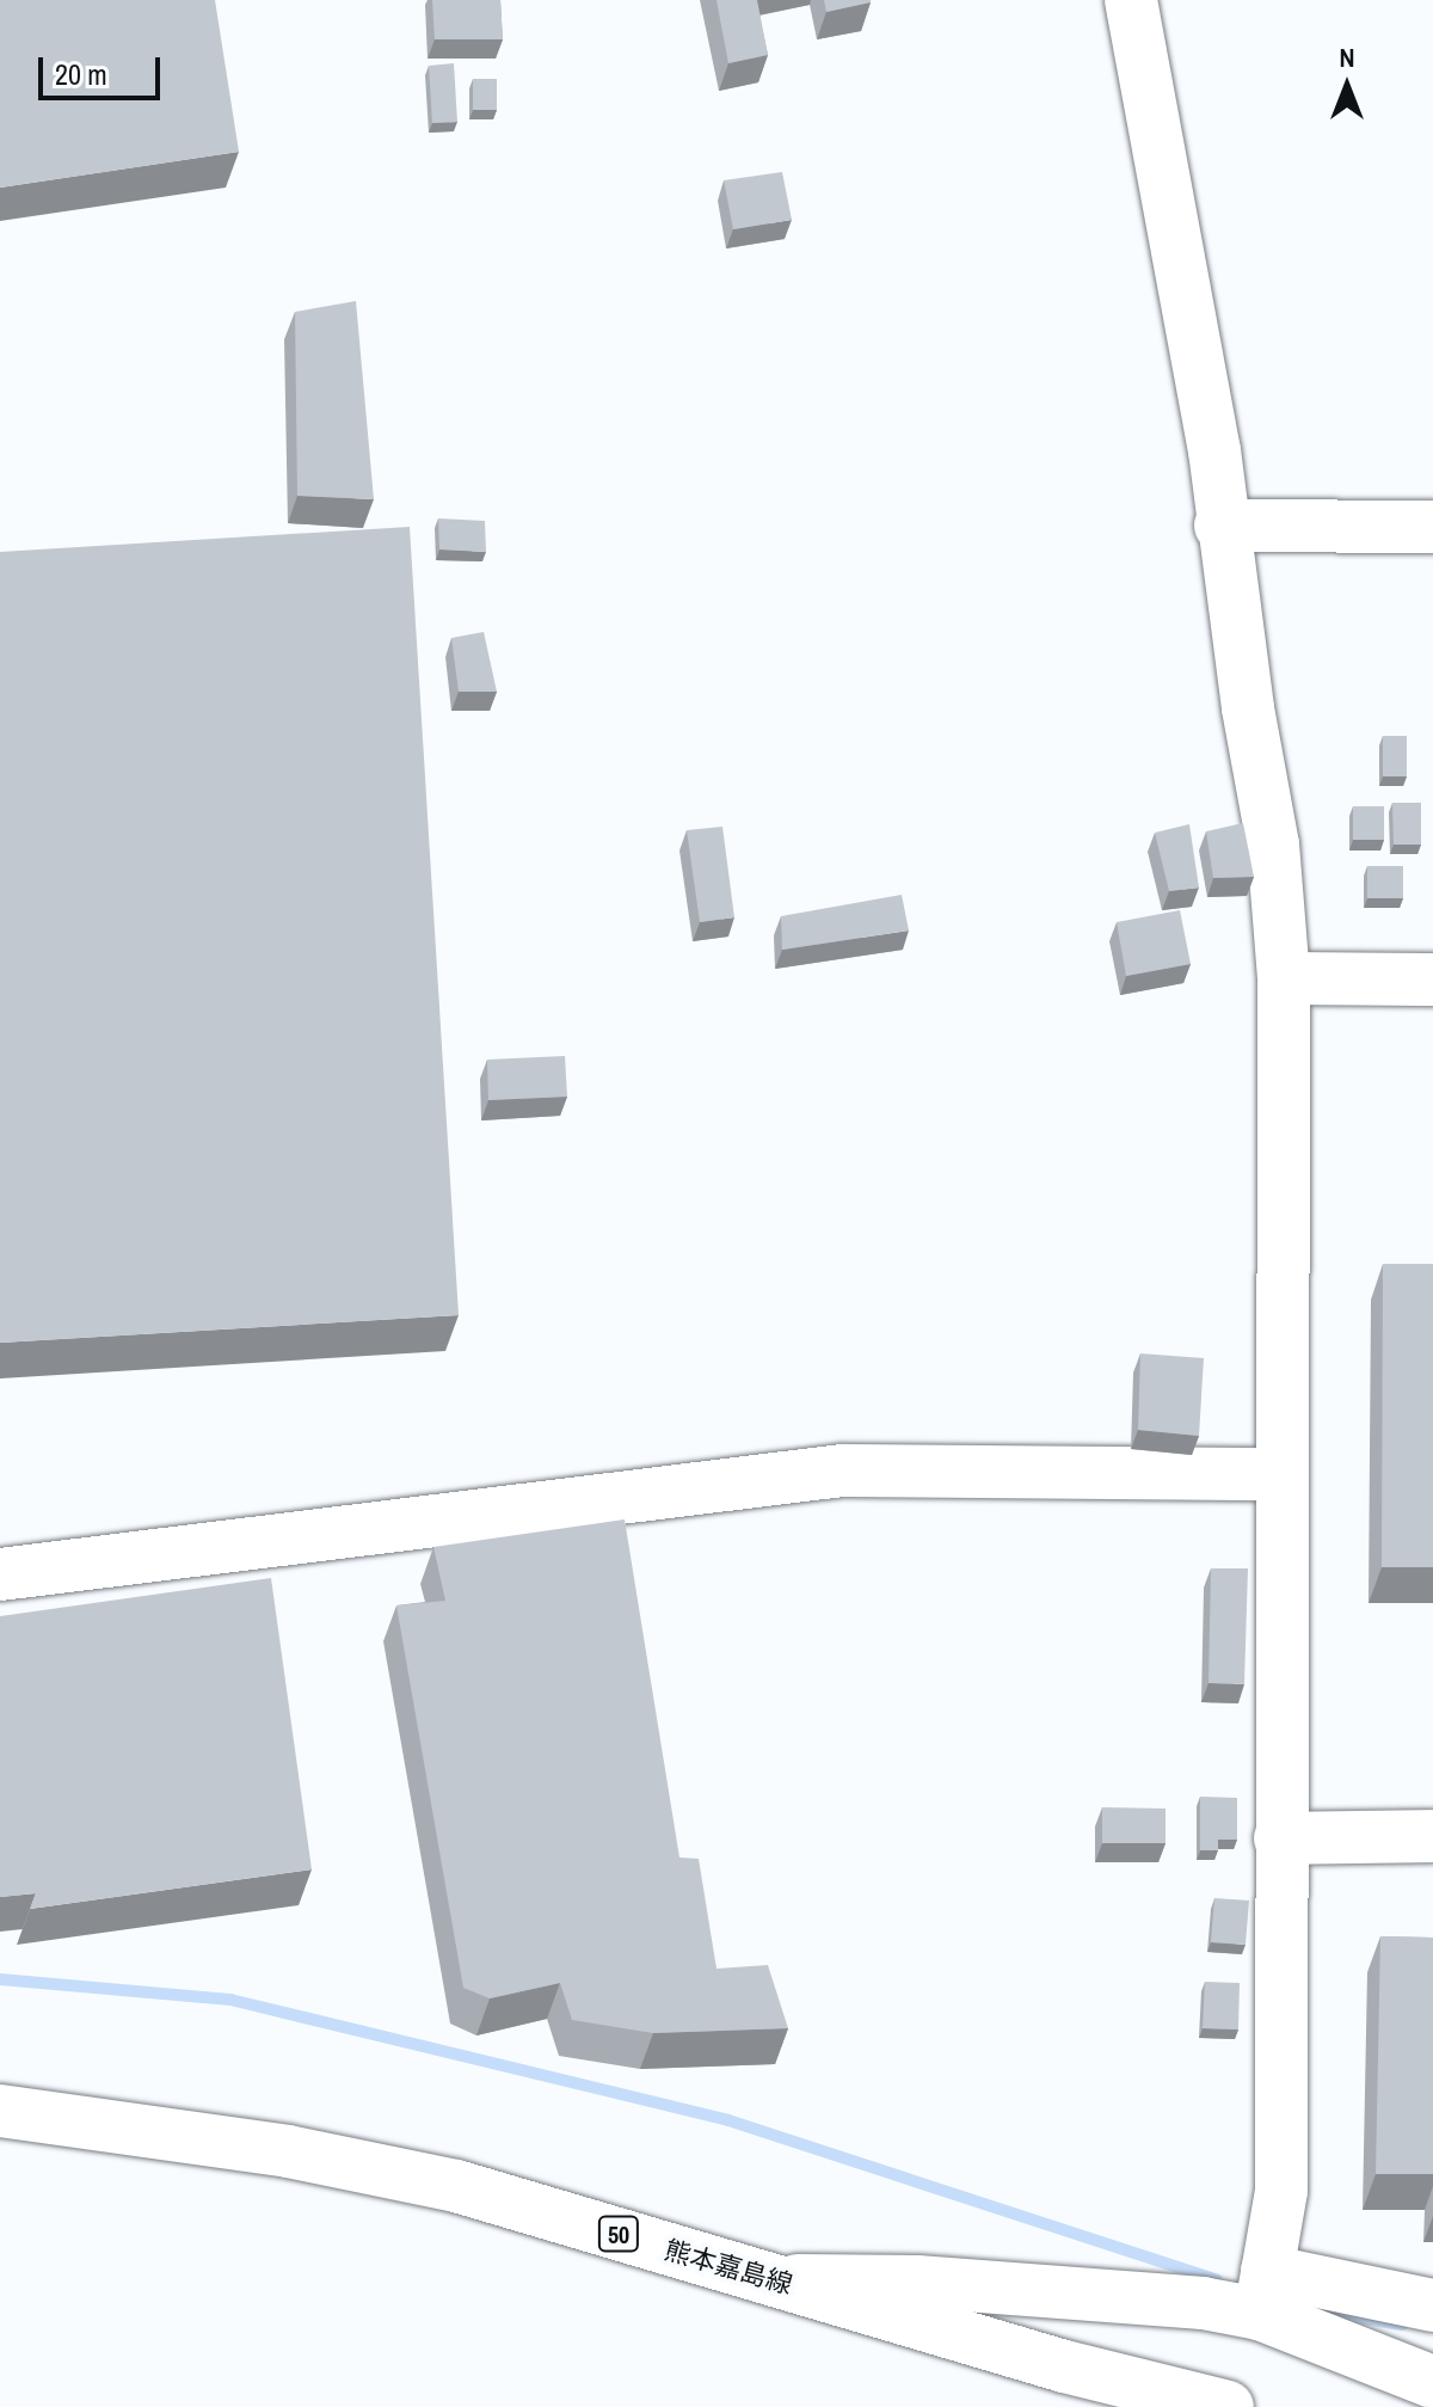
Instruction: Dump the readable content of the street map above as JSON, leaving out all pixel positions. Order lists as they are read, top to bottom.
{
  "streets": {
    "street": ["50", "熊本嘉島線"]
  },
  "scale_bar": "20 m",
  "north": "top"
}
